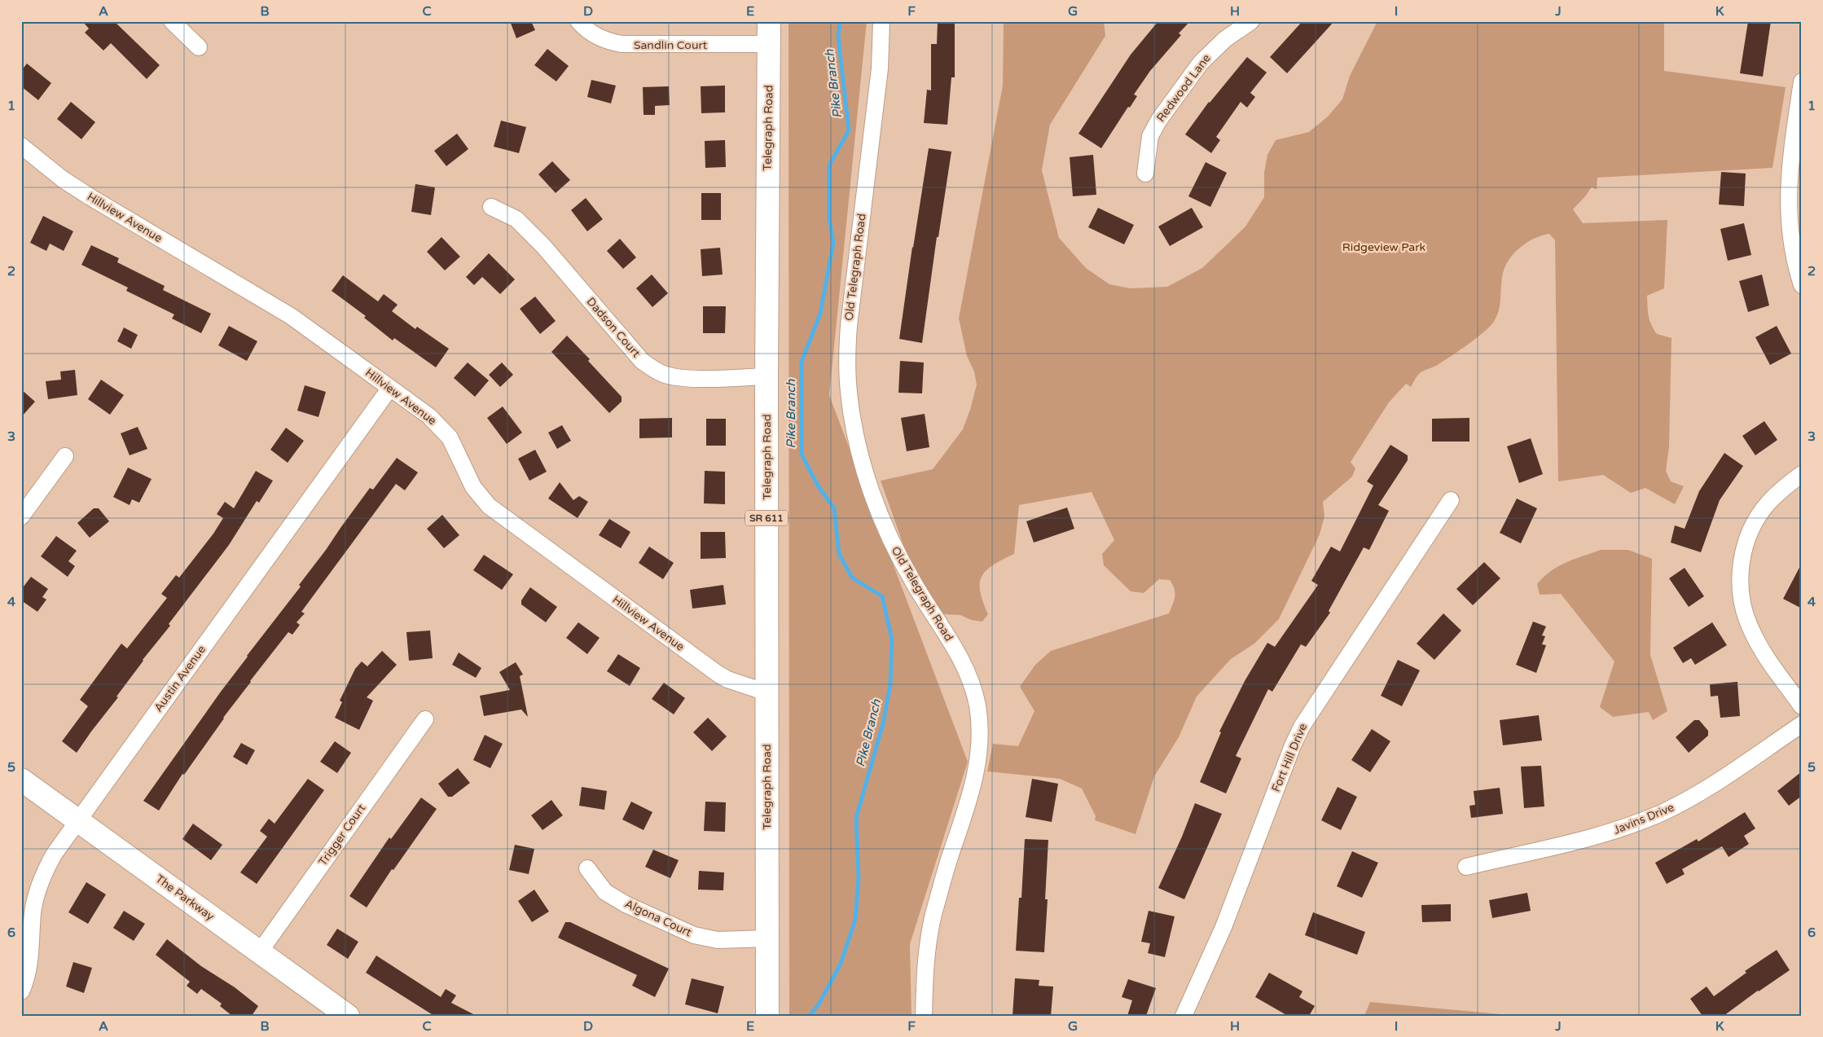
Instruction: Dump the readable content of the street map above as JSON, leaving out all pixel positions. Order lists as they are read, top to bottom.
{
  "streets": {
    "main road": ["Telegraph Road", "SR 611", "The Parkway"],
    "street": [
      "Sandlin Court",
      "Redwood Lane",
      "Hillview Avenue",
      "Old Telegraph Road",
      "Dadson Court",
      "Austin Avenue",
      "Fort Hill Drive",
      "Javins Drive",
      "Trigger Court",
      "Algona Court"
    ]
  },
  "crossings": [
    ["Sandlin Court", "Telegraph Road"],
    ["Telegraph Road", "Hillview Avenue"],
    ["Telegraph Road", "Dadson Court"],
    ["Telegraph Road", "Algona Court"],
    ["Hillview Avenue", "Austin Avenue"],
    ["Austin Avenue", "The Parkway"],
    ["Trigger Court", "The Parkway"]
  ],
  "water": ["Pike Branch"],
  "parks": ["Ridgeview Park"],
  "grid": {
    "columns": [
      "A",
      "B",
      "C",
      "D",
      "E",
      "F",
      "G",
      "H",
      "I",
      "J",
      "K"
    ],
    "rows": [
      "1",
      "2",
      "3",
      "4",
      "5",
      "6"
    ]
  }
}
